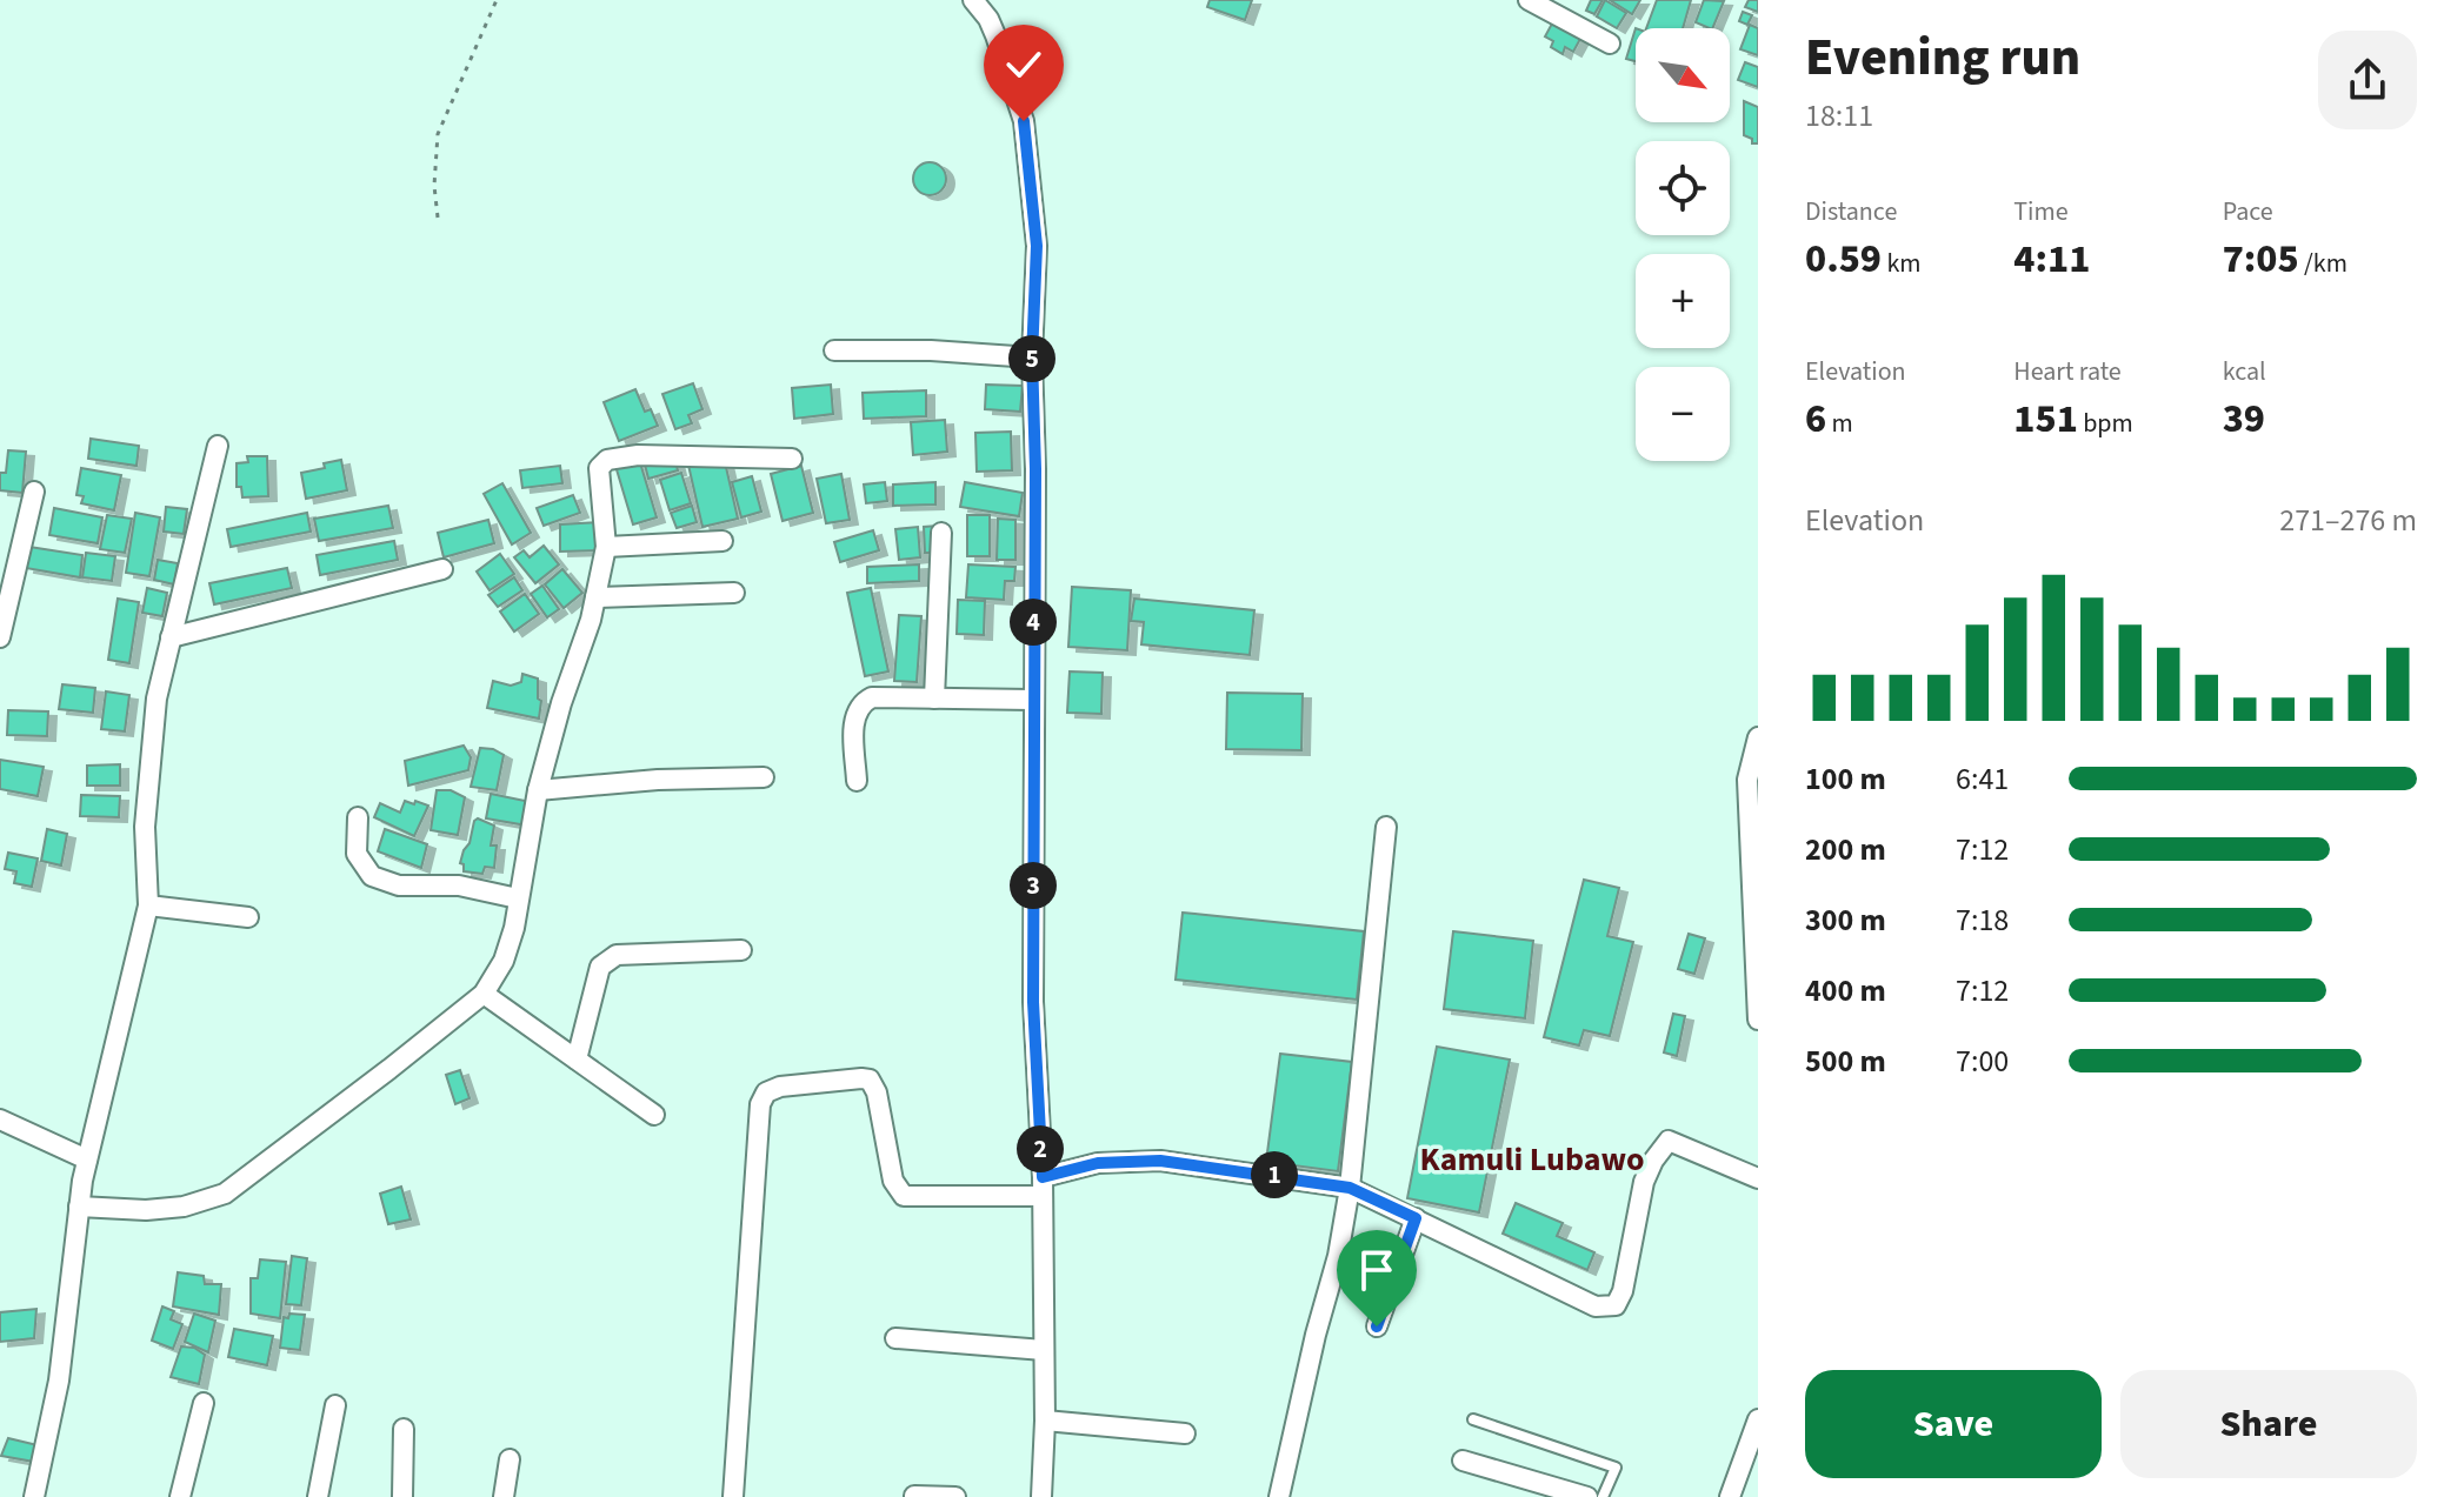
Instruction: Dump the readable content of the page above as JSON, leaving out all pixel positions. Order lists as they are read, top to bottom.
{
  "districts": ["Kamuli Lubawo"],
  "north": "bottom right",
  "page": {
    "heading": ["Evening run", "18:11"],
    "map_buttons": ["+", "−"],
    "stats": [
      ["Distance", "0.59 km"],
      ["Time", "4:11"],
      ["Pace", "7:05 /km"],
      ["Elevation", "6 m"],
      ["Heart rate", "151 bpm"],
      ["kcal", "39"]
    ],
    "pins": [
      "5",
      "4",
      "3",
      "2",
      "1"
    ],
    "chart": ["Elevation", "271–276 m"],
    "list": [
      {
        "name": "100 m",
        "note": "6:41"
      },
      {
        "name": "200 m",
        "note": "7:12"
      },
      {
        "name": "300 m",
        "note": "7:18"
      },
      {
        "name": "400 m",
        "note": "7:12"
      },
      {
        "name": "500 m",
        "note": "7:00"
      }
    ],
    "buttons": ["Save", "Share"]
  }
}
